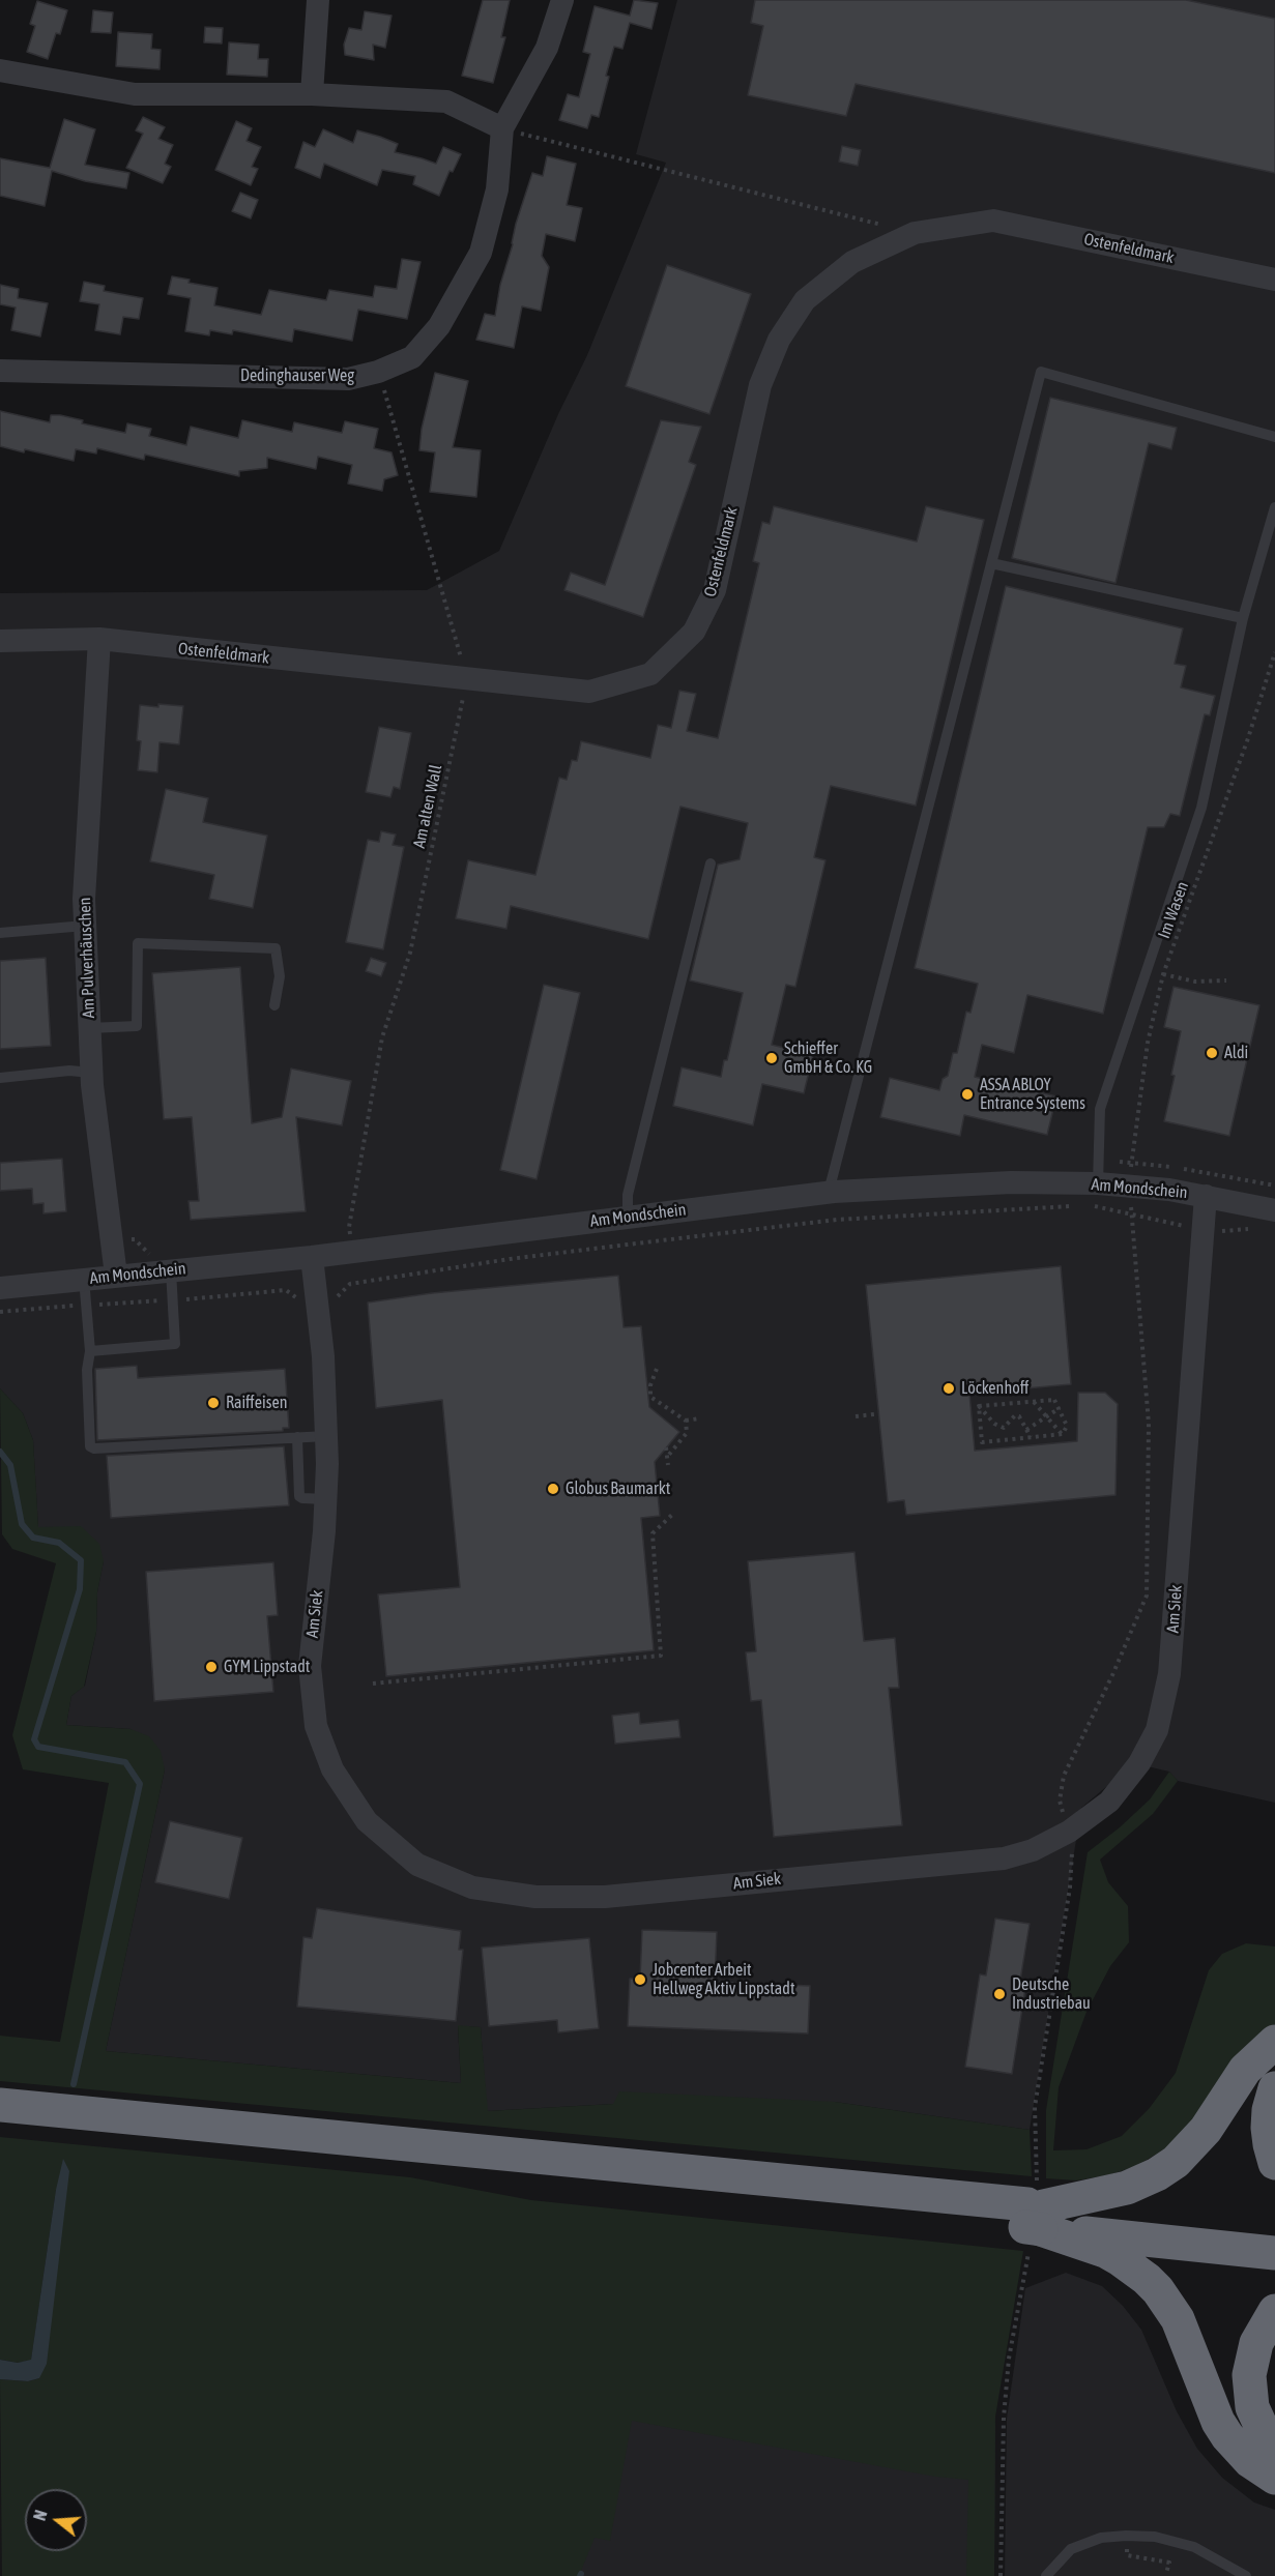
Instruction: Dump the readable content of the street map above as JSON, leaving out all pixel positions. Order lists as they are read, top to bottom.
{
  "streets": {
    "street": [
      "Ostenfeldmark",
      "Dedinghauser Weg",
      "Am Pulverhäuschen",
      "Am Mondschein",
      "Am Siek"
    ],
    "path": ["Am alten Wall", "Im Wasen"]
  },
  "crossings": [
    ["Ostenfeldmark", "Am alten Wall"],
    ["Ostenfeldmark", "Am Pulverhäuschen"],
    ["Dedinghauser Weg", "Am alten Wall"],
    ["Am alten Wall", "Am Mondschein"],
    ["Im Wasen", "Am Mondschein"],
    ["Im Wasen", "Am Siek"],
    ["Am Pulverhäuschen", "Am Mondschein"],
    ["Am Mondschein", "Am Siek"]
  ],
  "places": [
    "Aldi",
    "Schieffer GmbH & Co. KG",
    "ASSA ABLOY Entrance Systems",
    "Löckenhoff",
    "Raiffeisen",
    "Globus Baumarkt",
    "GYM Lippstadt",
    "Jobcenter Arbeit Hellweg Aktiv Lippstadt",
    "Deutsche Industriebau"
  ],
  "north": "left"
}
